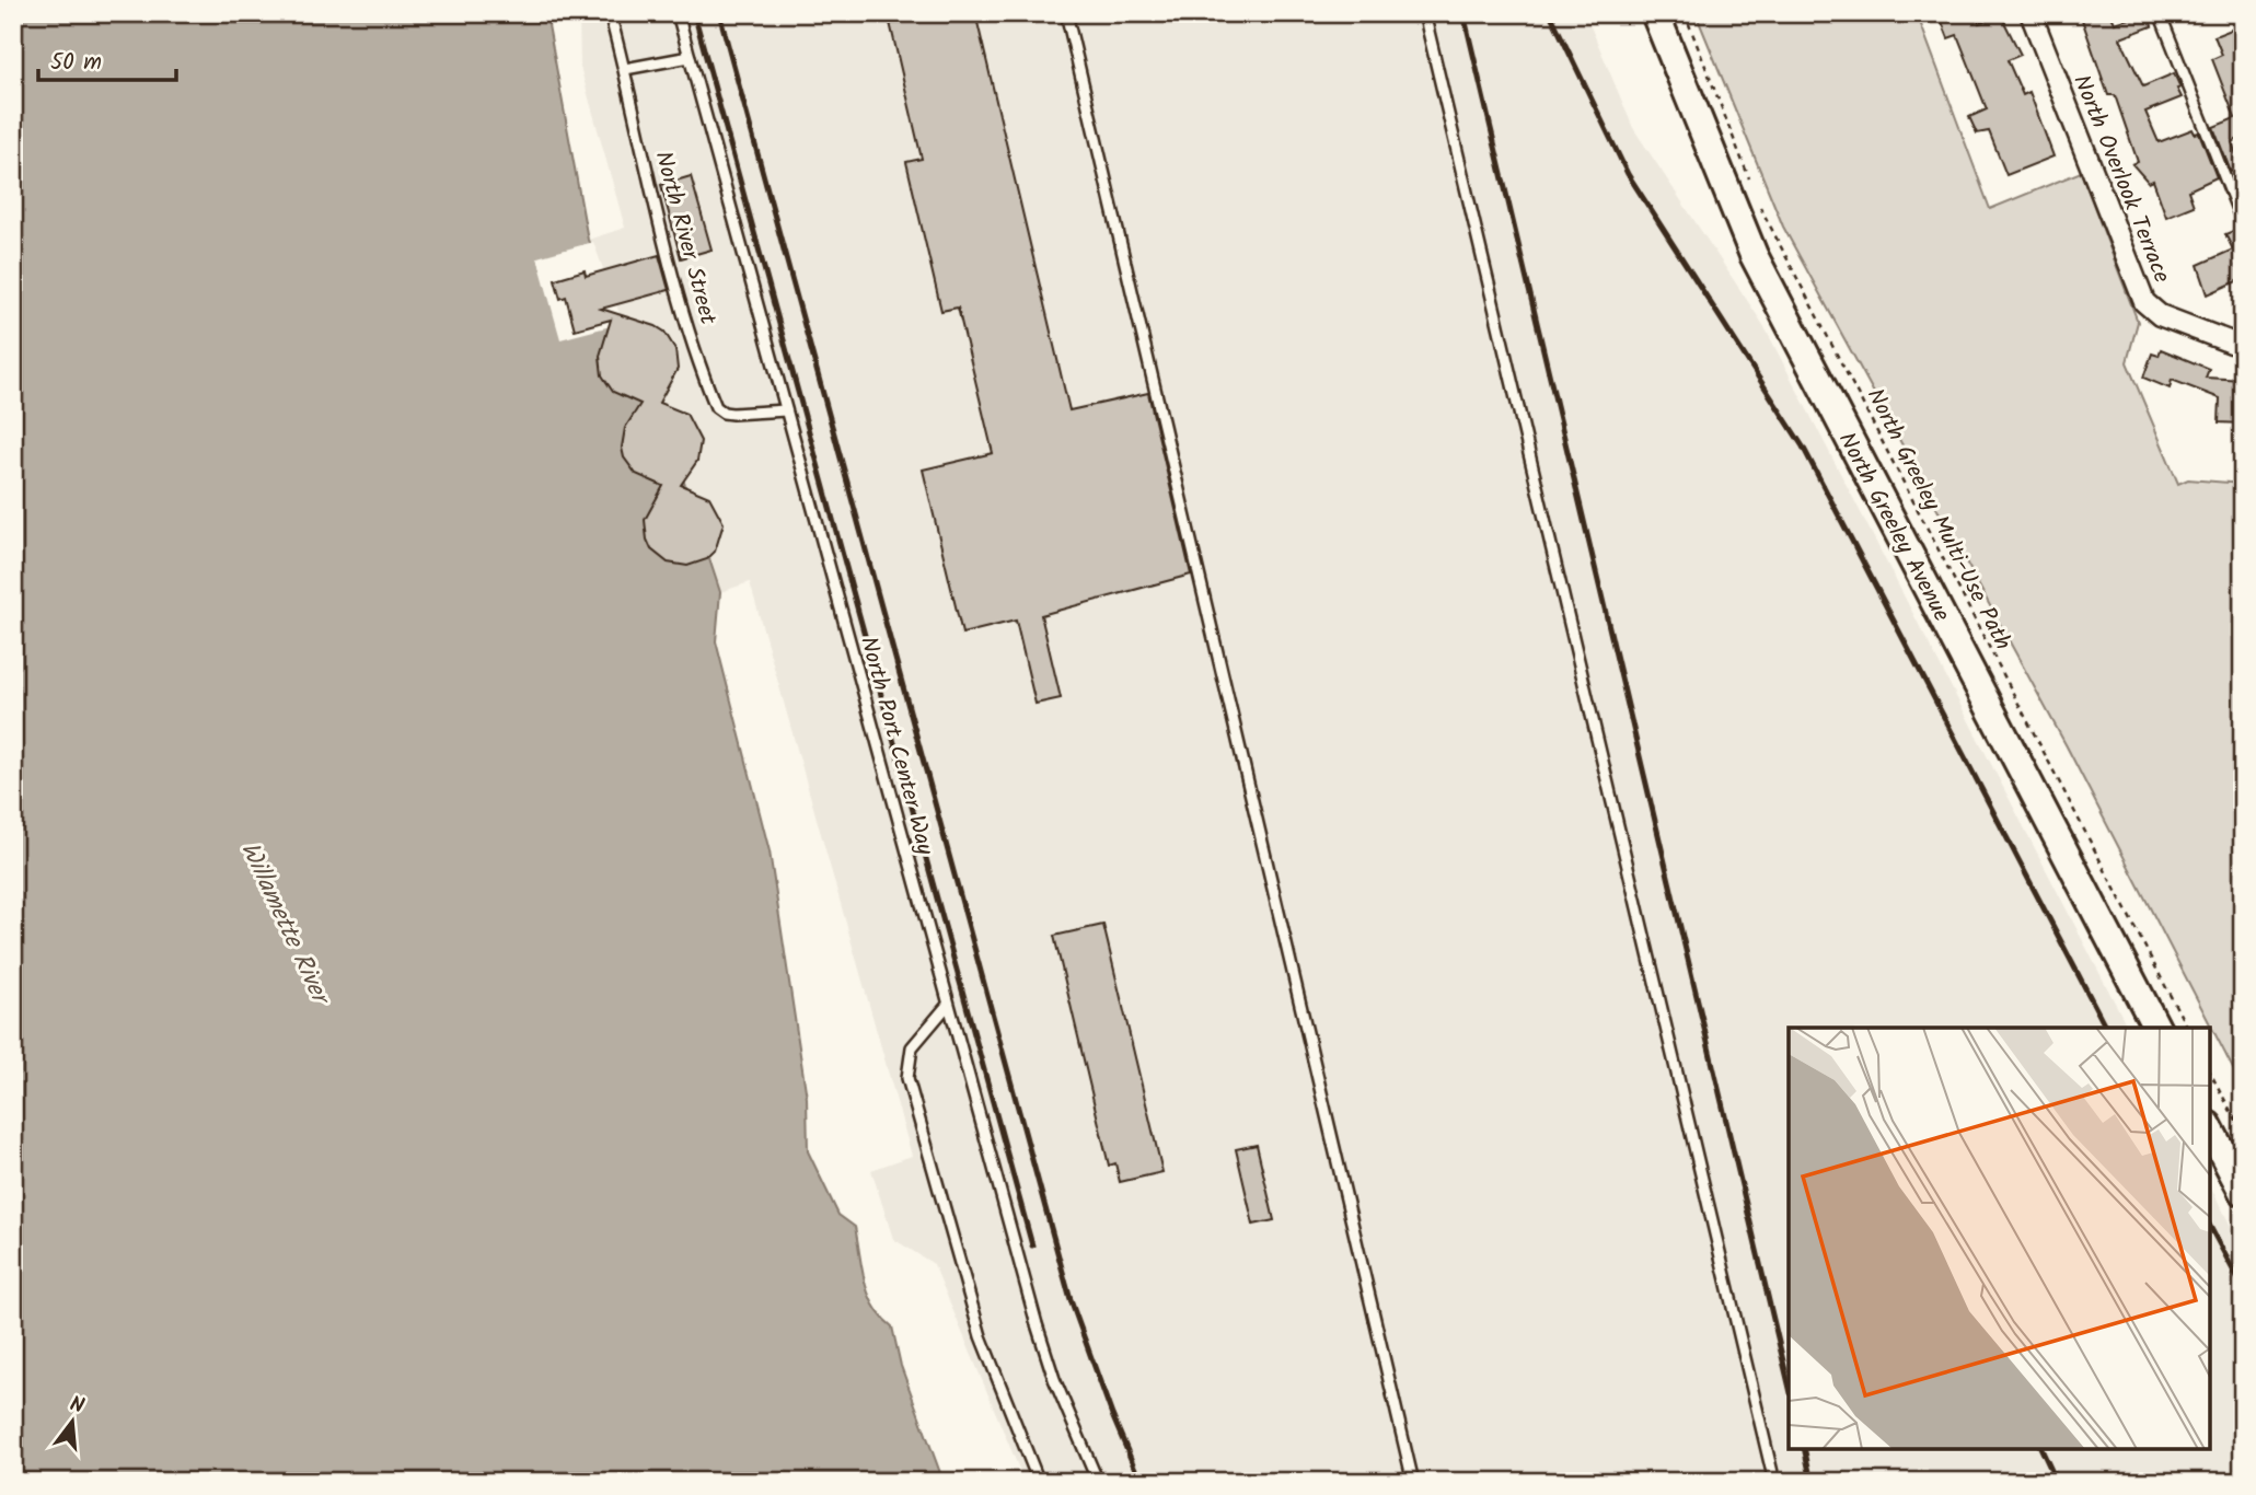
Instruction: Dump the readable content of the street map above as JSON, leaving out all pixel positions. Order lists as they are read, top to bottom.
{
  "streets": {
    "main road": ["North Greeley Avenue"],
    "street": ["North Overlook Terrace"],
    "lane": ["North River Street", "North Port Center Way"],
    "path": ["North Greeley Multi-Use Path"]
  },
  "crossings": [
    ["North River Street", "North Port Center Way"]
  ],
  "water": ["Willamette River"],
  "scale_bar": "50 m",
  "north": "top"
}
